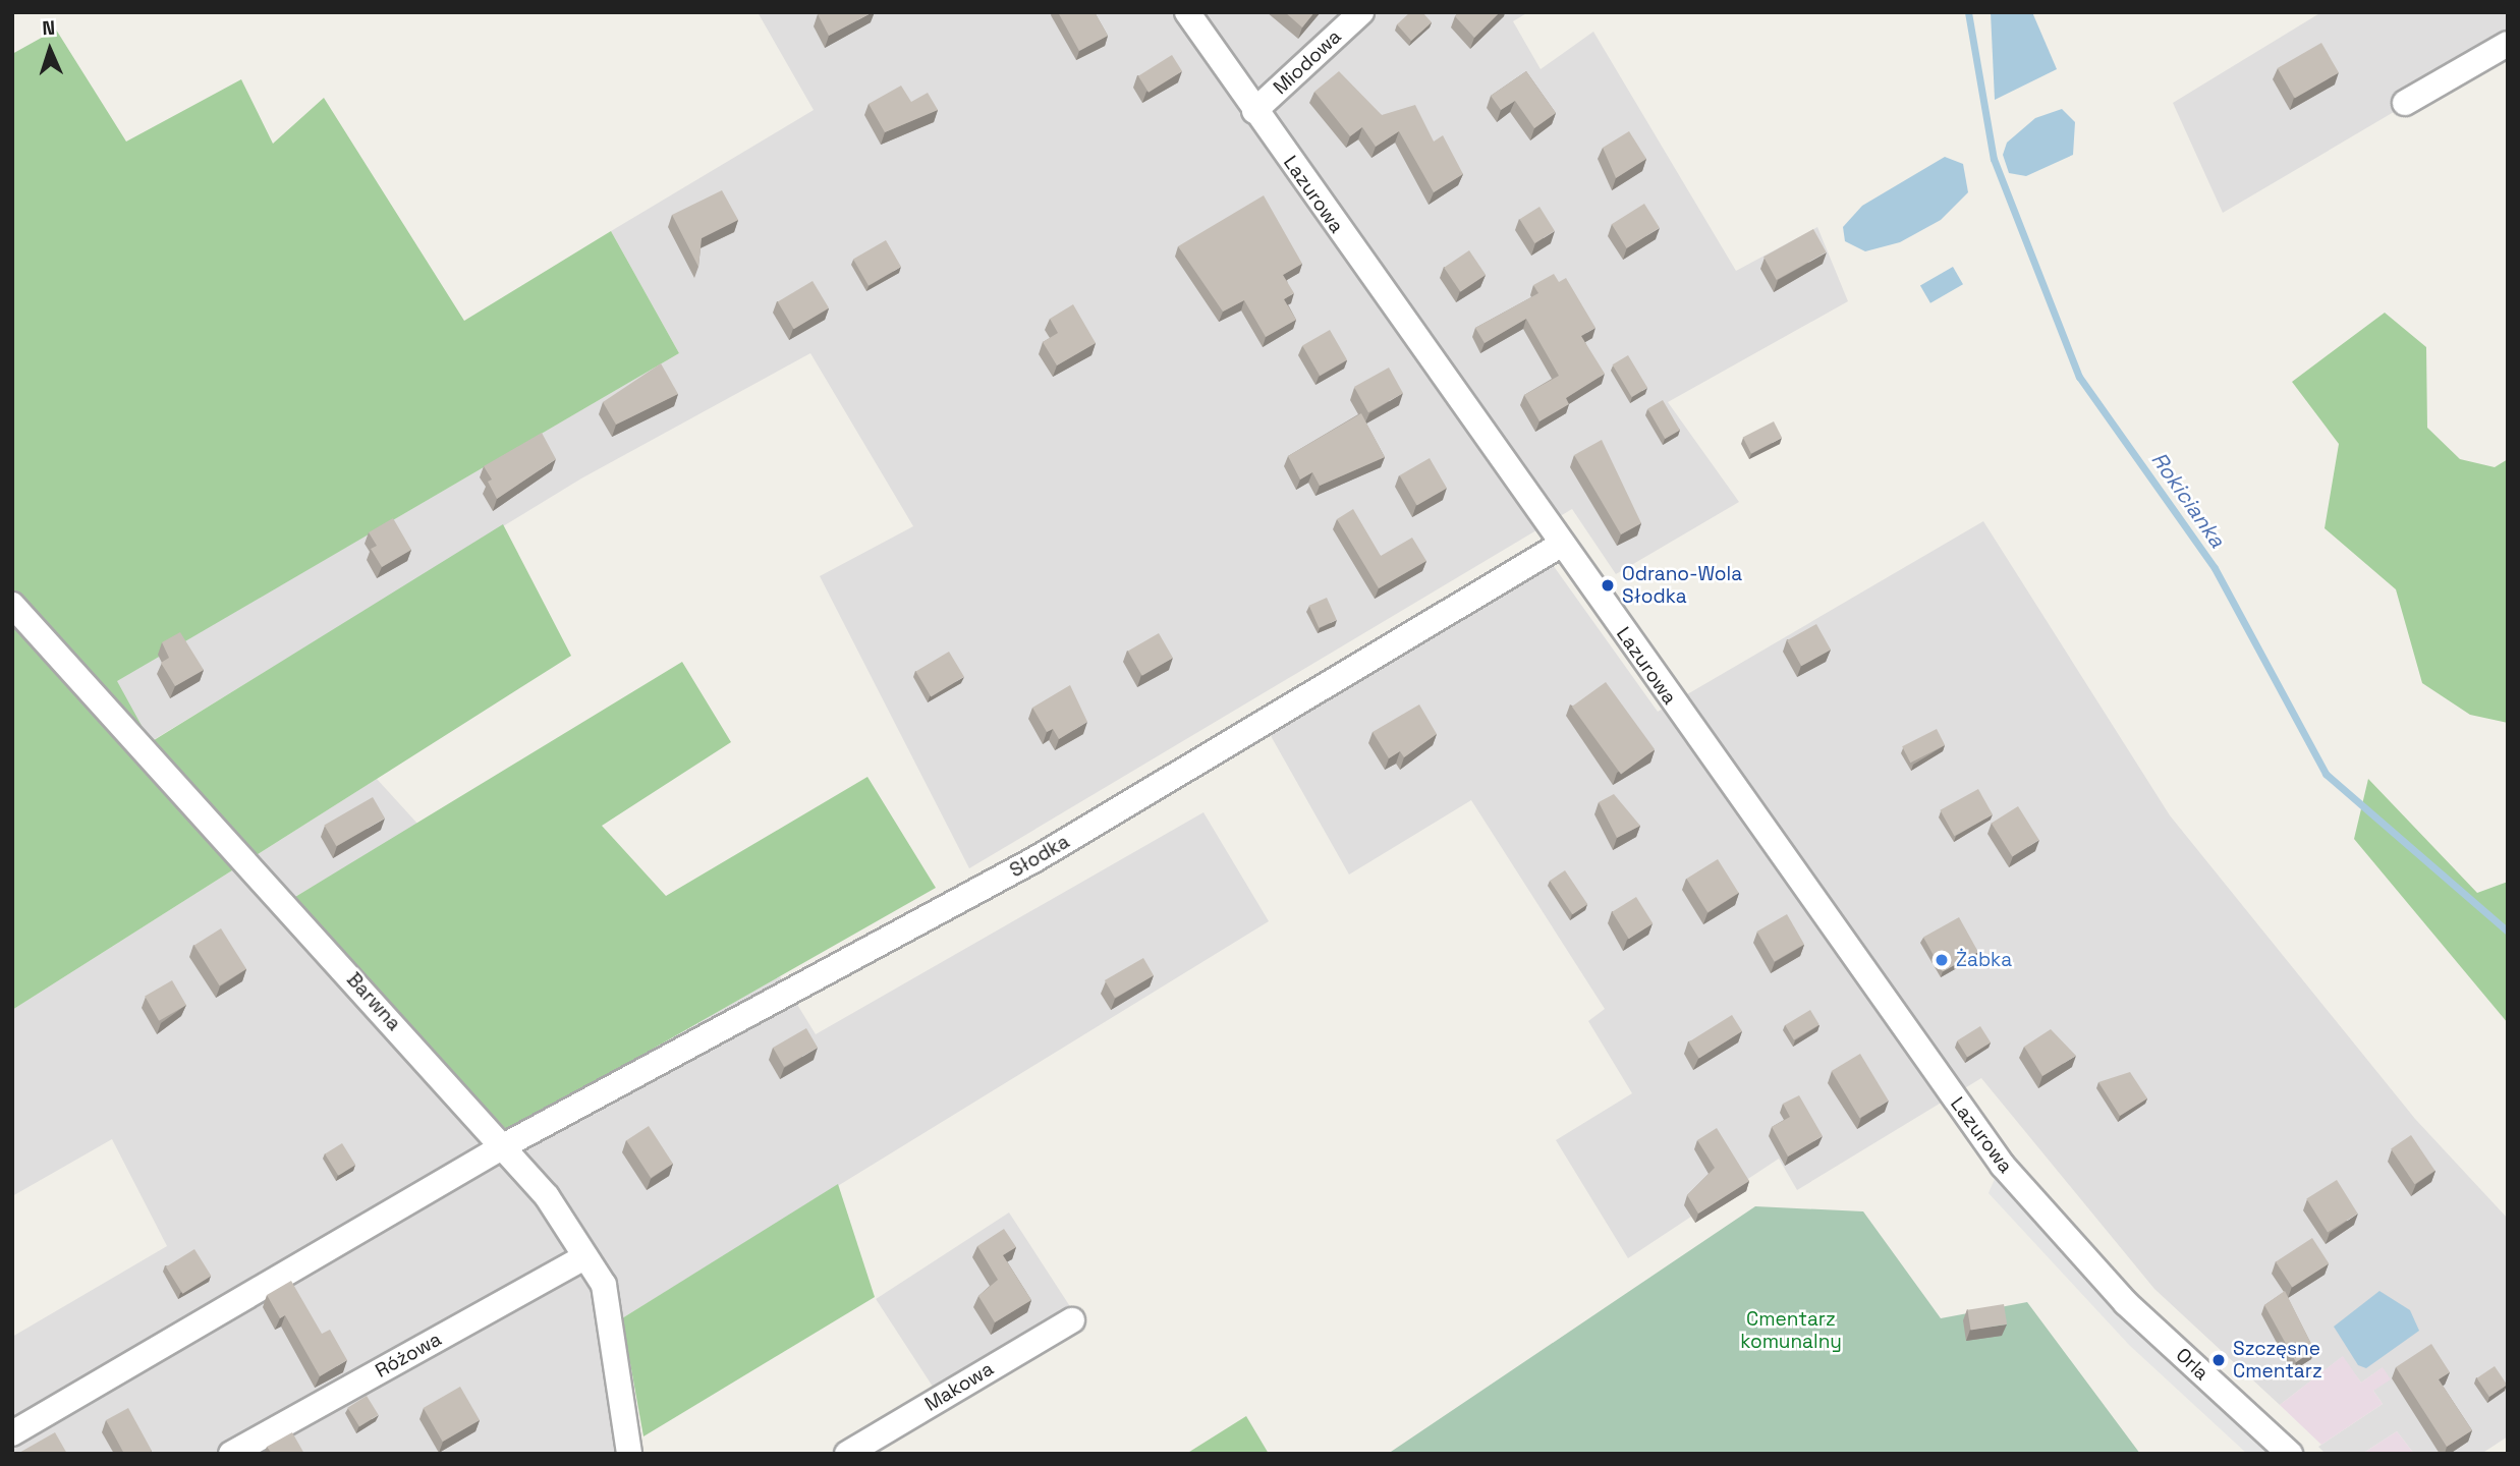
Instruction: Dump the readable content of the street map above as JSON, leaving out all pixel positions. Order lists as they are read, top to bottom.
{
  "streets": {
    "street": [
      "Miodowa",
      "Lazurowa",
      "Słodka",
      "Barwna",
      "Różowa",
      "Orla",
      "Makowa"
    ]
  },
  "crossings": [
    ["Miodowa", "Lazurowa"],
    ["Lazurowa", "Słodka"],
    ["Lazurowa", "Orla"],
    ["Słodka", "Barwna"],
    ["Barwna", "Różowa"]
  ],
  "water": ["Rokicianka"],
  "parks": ["Cmentarz komunalny"],
  "places": ["Odrano-Wola Słodka", "Żabka", "Szczęsne Cmentarz"],
  "north": "top"
}
